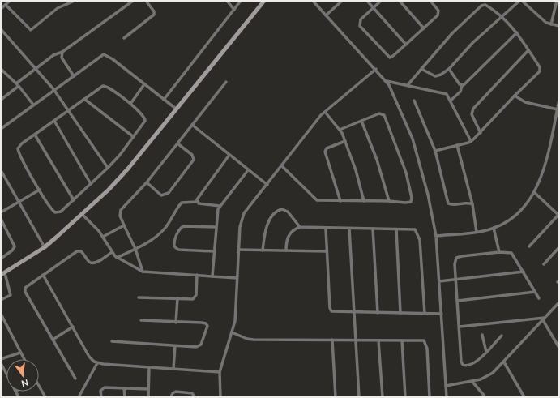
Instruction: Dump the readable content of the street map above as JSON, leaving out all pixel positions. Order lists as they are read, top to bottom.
{
  "north": "bottom"
}
